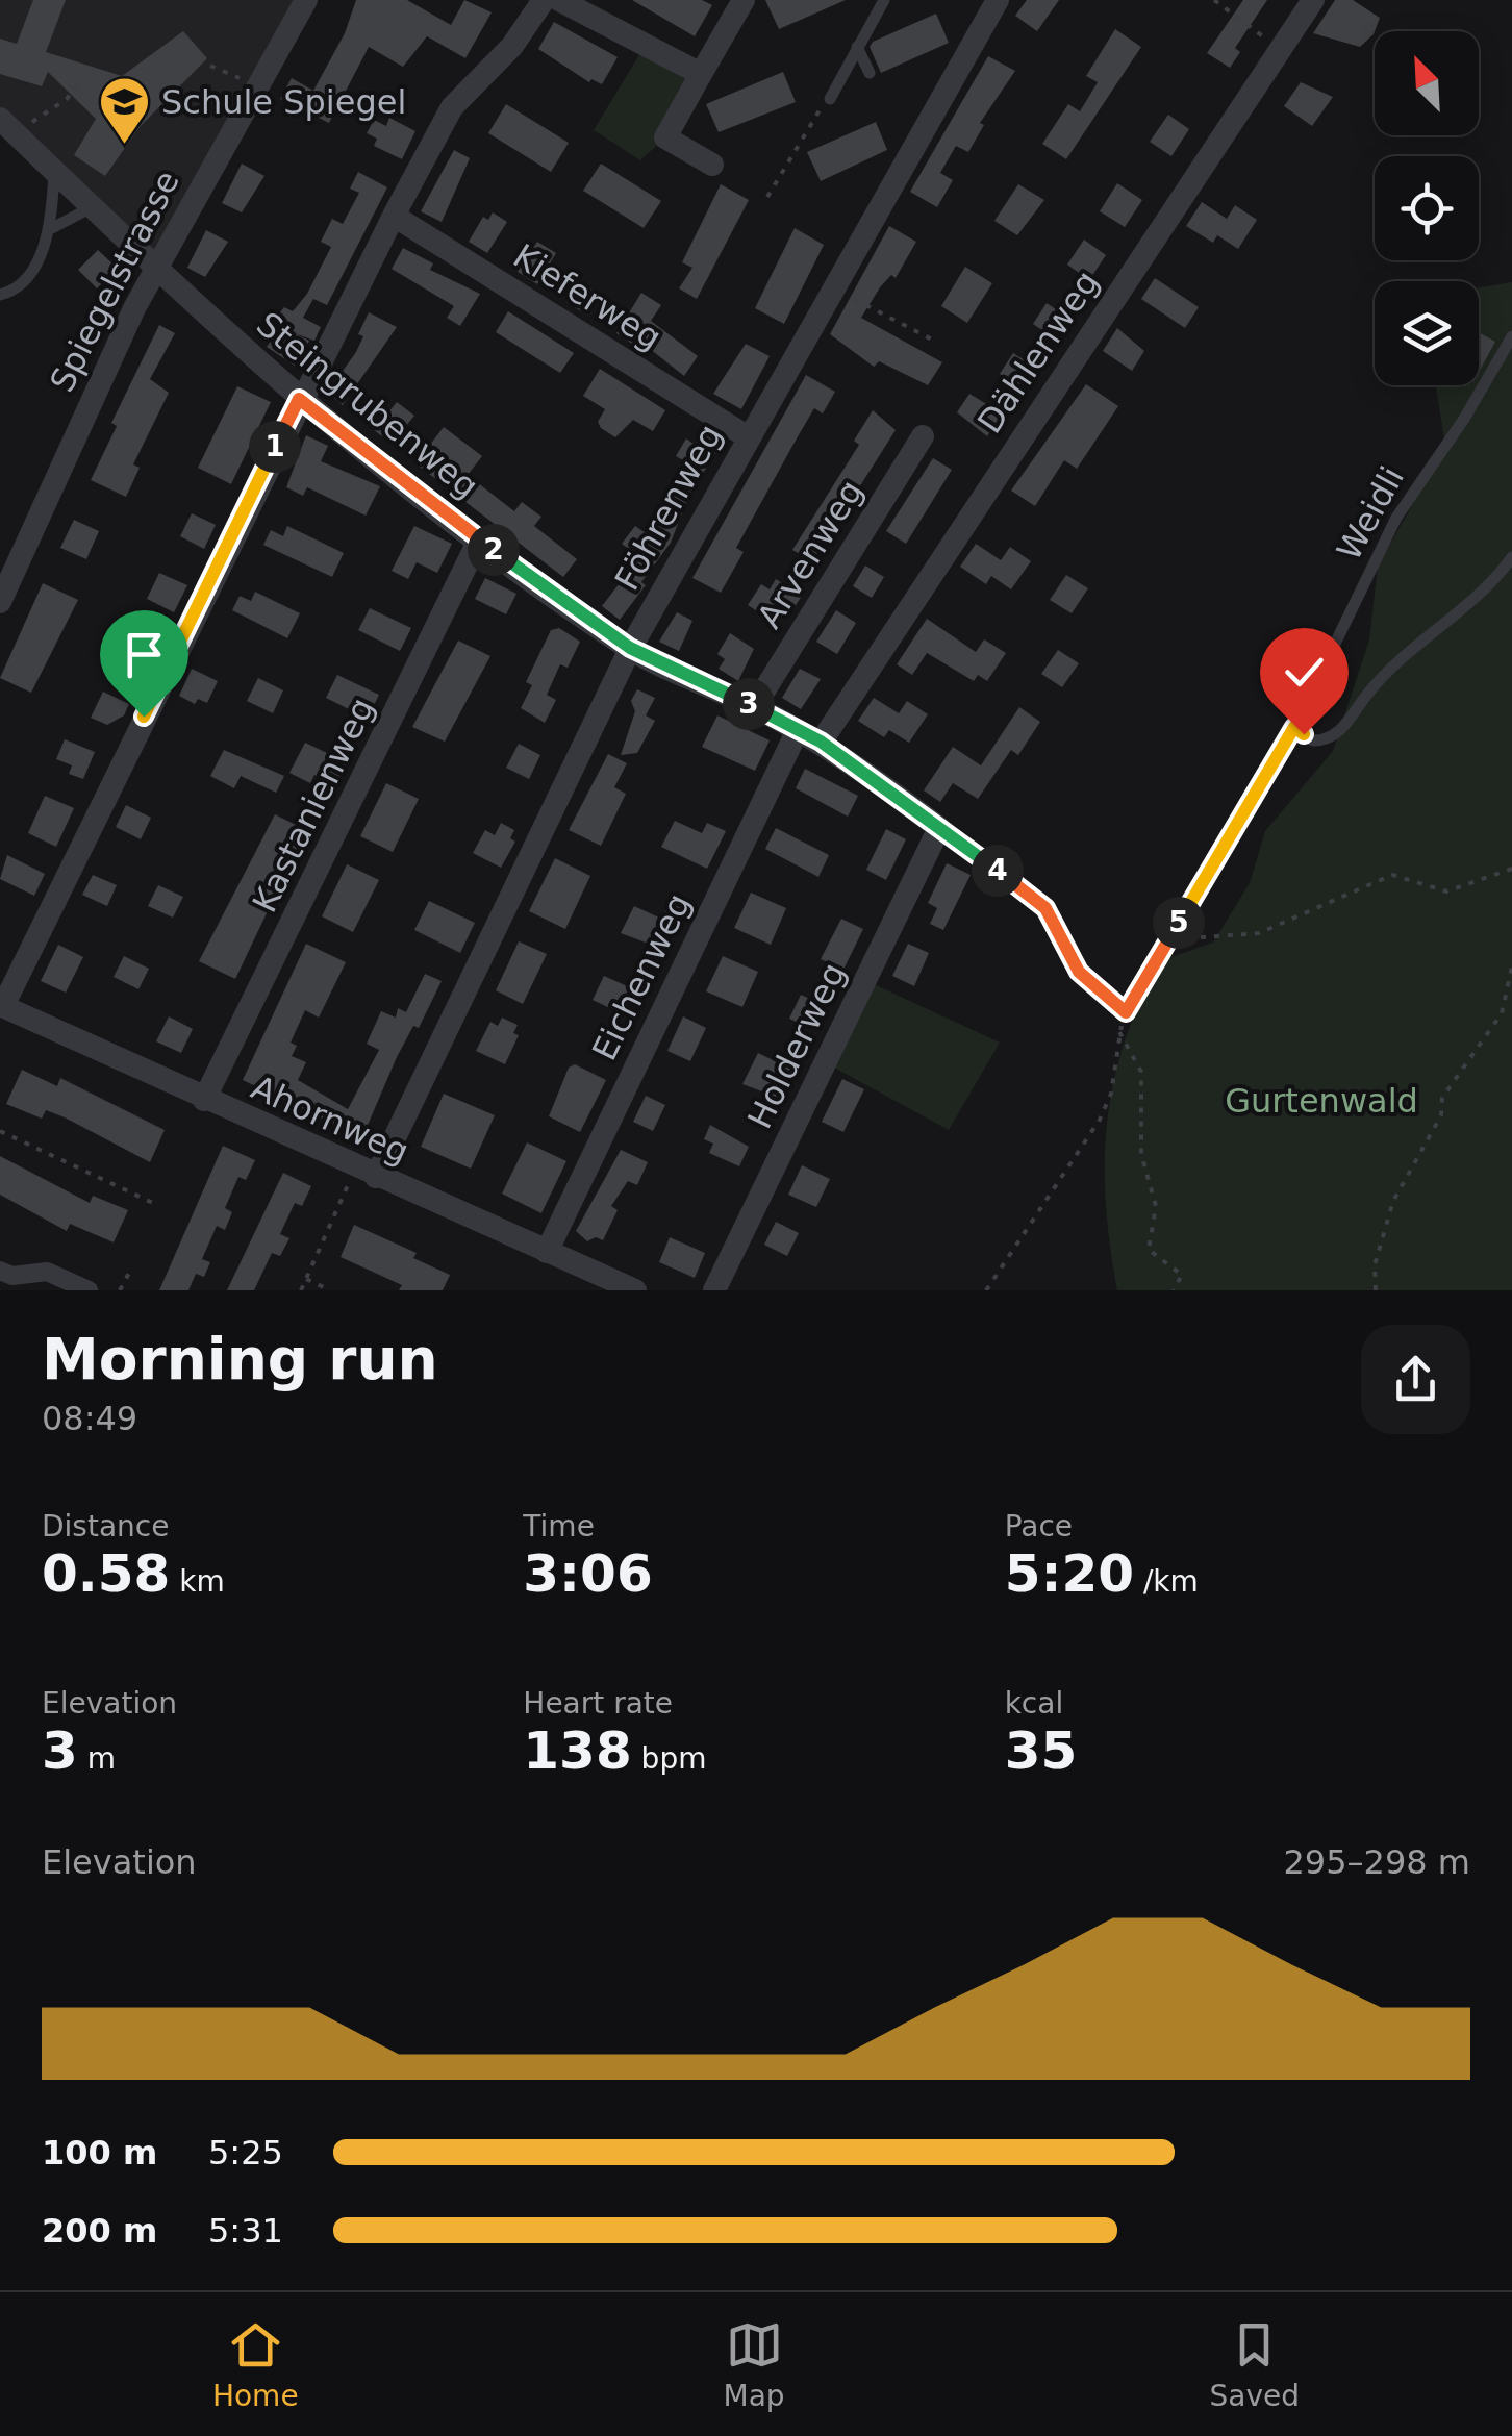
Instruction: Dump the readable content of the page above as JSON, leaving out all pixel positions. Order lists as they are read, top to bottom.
{
  "streets": {
    "street": [
      "Spiegelstrasse",
      "Kieferweg",
      "Dählenweg",
      "Steingrubenweg",
      "Föhrenweg",
      "Arvenweg",
      "Kastanienweg",
      "Eichenweg",
      "Holderweg",
      "Ahornweg"
    ],
    "lane": ["Weidli"]
  },
  "crossings": [
    ["Spiegelstrasse", "Steingrubenweg"],
    ["Kieferweg", "Föhrenweg"],
    ["Dählenweg", "Steingrubenweg"],
    ["Steingrubenweg", "Föhrenweg"],
    ["Steingrubenweg", "Arvenweg"],
    ["Steingrubenweg", "Kastanienweg"],
    ["Steingrubenweg", "Eichenweg"],
    ["Steingrubenweg", "Holderweg"],
    ["Föhrenweg", "Ahornweg"],
    ["Kastanienweg", "Ahornweg"],
    ["Eichenweg", "Ahornweg"]
  ],
  "parks": ["Gurtenwald"],
  "places": {
    "school or university": ["Schule Spiegel"]
  },
  "north": "top left",
  "page": {
    "pins": [
      "1",
      "2",
      "3",
      "4",
      "5"
    ],
    "heading": ["Morning run", "08:49"],
    "stats": [
      ["Distance", "0.58 km"],
      ["Time", "3:06"],
      ["Pace", "5:20 /km"],
      ["Elevation", "3 m"],
      ["Heart rate", "138 bpm"],
      ["kcal", "35"]
    ],
    "chart": ["Elevation", "295–298 m"],
    "list": [
      {
        "name": "100 m",
        "note": "5:25"
      },
      {
        "name": "200 m",
        "note": "5:31"
      }
    ],
    "tabs": ["Home", "Map", "Saved"]
  }
}
